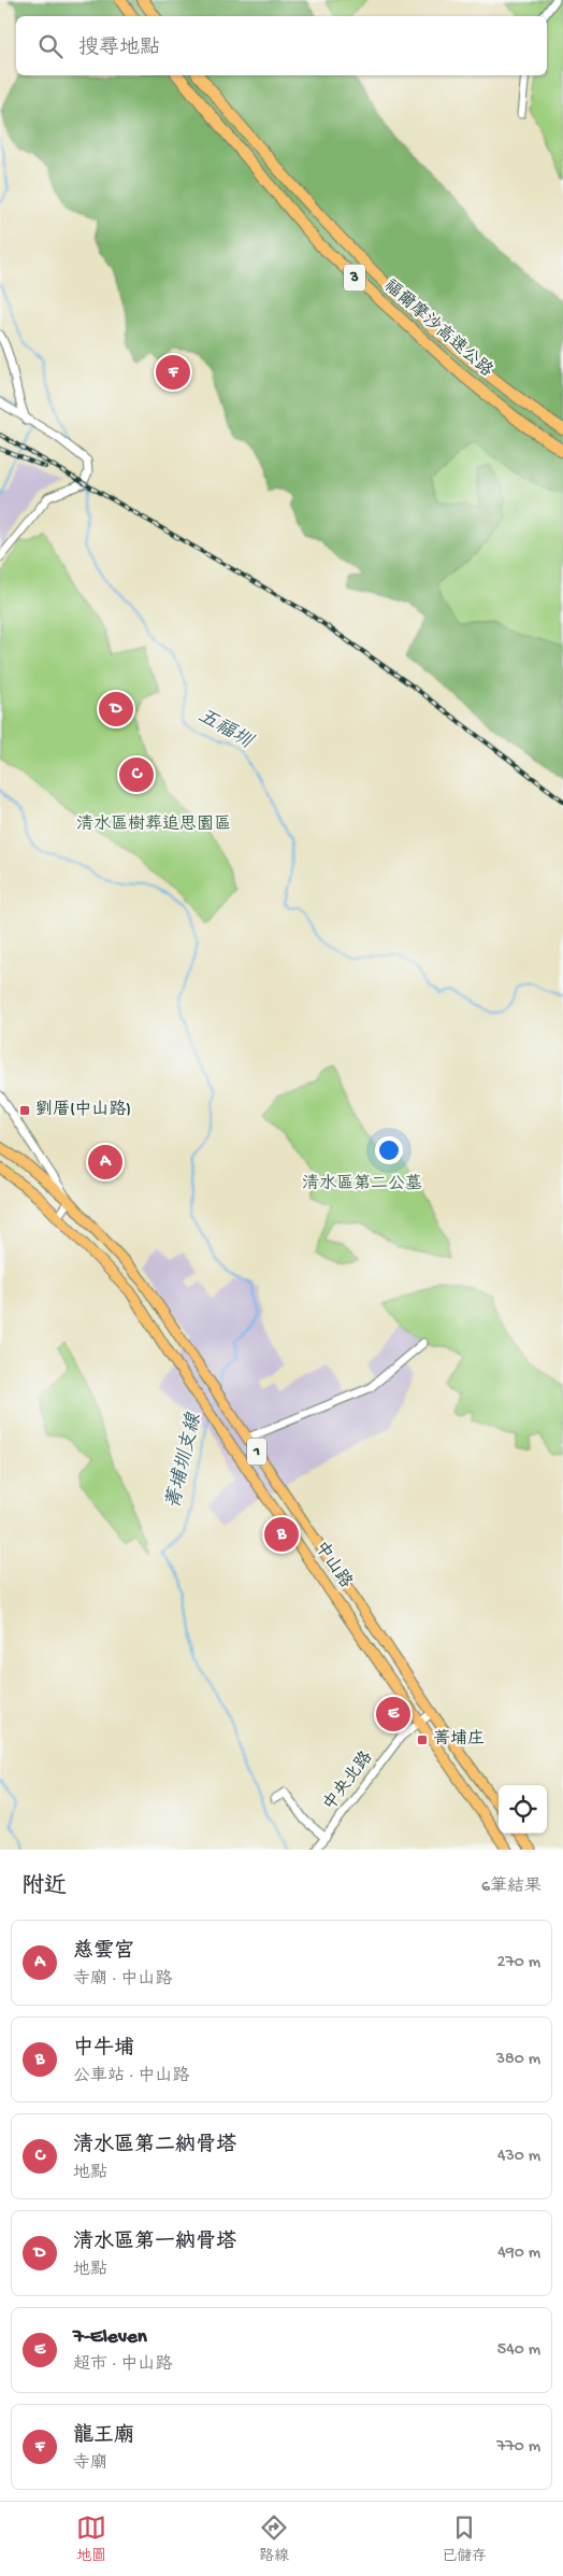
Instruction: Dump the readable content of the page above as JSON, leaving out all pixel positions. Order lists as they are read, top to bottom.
{
  "streets": {
    "highway": ["3", "福爾摩沙高速公路"],
    "main road": ["1", "中山路"],
    "street": ["中央北路"]
  },
  "crossings": [
    ["1", "中山路"],
    ["中山路", "中央北路"]
  ],
  "water": ["五福圳", "菁埔圳支線"],
  "parks": ["清水區樹葬追思園區", "清水區第二公墓"],
  "places": {
    "transit": ["劉厝(中山路)", "菁埔庄"]
  },
  "page": {
    "search": "搜尋地點",
    "pins": [
      "F",
      "D",
      "C",
      "A",
      "B",
      "E"
    ],
    "heading": ["附近", "6筆結果"],
    "list": [
      {
        "mark": "A",
        "name": "慈雲宮",
        "note": "寺廟 · 中山路",
        "value": "270 m"
      },
      {
        "mark": "B",
        "name": "中牛埔",
        "note": "公車站 · 中山路",
        "value": "380 m"
      },
      {
        "mark": "C",
        "name": "清水區第二納骨塔",
        "note": "地點",
        "value": "430 m"
      },
      {
        "mark": "D",
        "name": "清水區第一納骨塔",
        "note": "地點",
        "value": "490 m"
      },
      {
        "mark": "E",
        "name": "7-Eleven",
        "note": "超市 · 中山路",
        "value": "540 m"
      },
      {
        "mark": "F",
        "name": "龍王廟",
        "note": "寺廟",
        "value": "770 m"
      }
    ],
    "nav": ["地圖", "路線", "已儲存"]
  }
}
